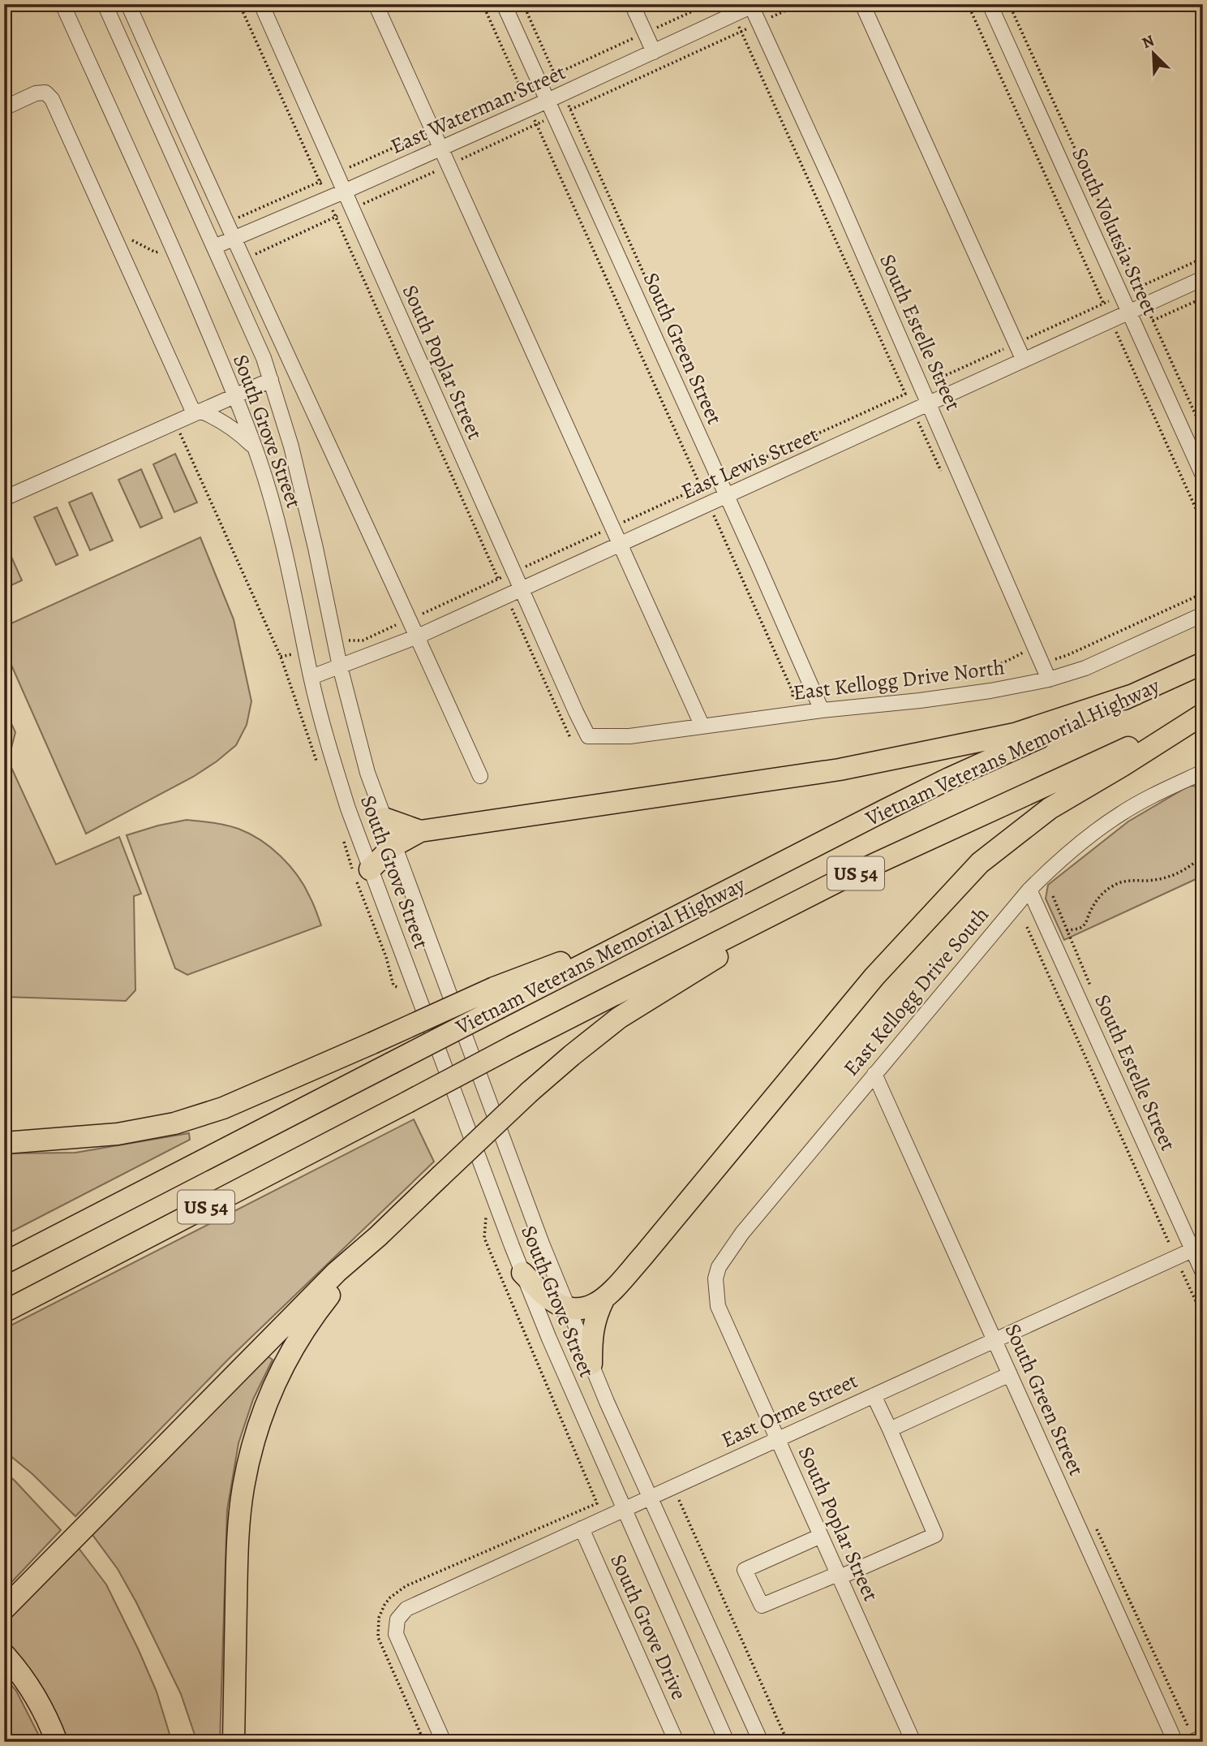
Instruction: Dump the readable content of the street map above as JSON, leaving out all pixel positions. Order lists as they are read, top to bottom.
{
  "streets": {
    "highway": ["Vietnam Veterans Memorial Highway", "US 54"],
    "street": [
      "East Waterman Street",
      "South Volutsia Street",
      "South Estelle Street",
      "South Green Street",
      "South Poplar Street",
      "South Grove Street",
      "East Lewis Street",
      "East Kellogg Drive North",
      "East Kellogg Drive South",
      "East Orme Street",
      "South Grove Drive"
    ]
  },
  "crossings": [
    ["East Waterman Street", "South Estelle Street"],
    ["East Waterman Street", "South Green Street"],
    ["East Waterman Street", "South Poplar Street"],
    ["East Waterman Street", "South Grove Street"],
    ["South Volutsia Street", "East Lewis Street"],
    ["South Estelle Street", "East Lewis Street"],
    ["South Estelle Street", "East Kellogg Drive North"],
    ["South Estelle Street", "East Kellogg Drive South"],
    ["South Estelle Street", "East Orme Street"],
    ["South Green Street", "East Lewis Street"],
    ["South Green Street", "East Kellogg Drive North"],
    ["South Green Street", "East Kellogg Drive South"],
    ["South Green Street", "East Orme Street"],
    ["South Poplar Street", "East Lewis Street"],
    ["South Poplar Street", "East Kellogg Drive North"],
    ["South Poplar Street", "East Kellogg Drive South"],
    ["South Poplar Street", "East Orme Street"],
    ["South Grove Street", "East Lewis Street"],
    ["South Grove Street", "East Orme Street"],
    ["East Orme Street", "South Grove Drive"]
  ],
  "north": "top left"
}
